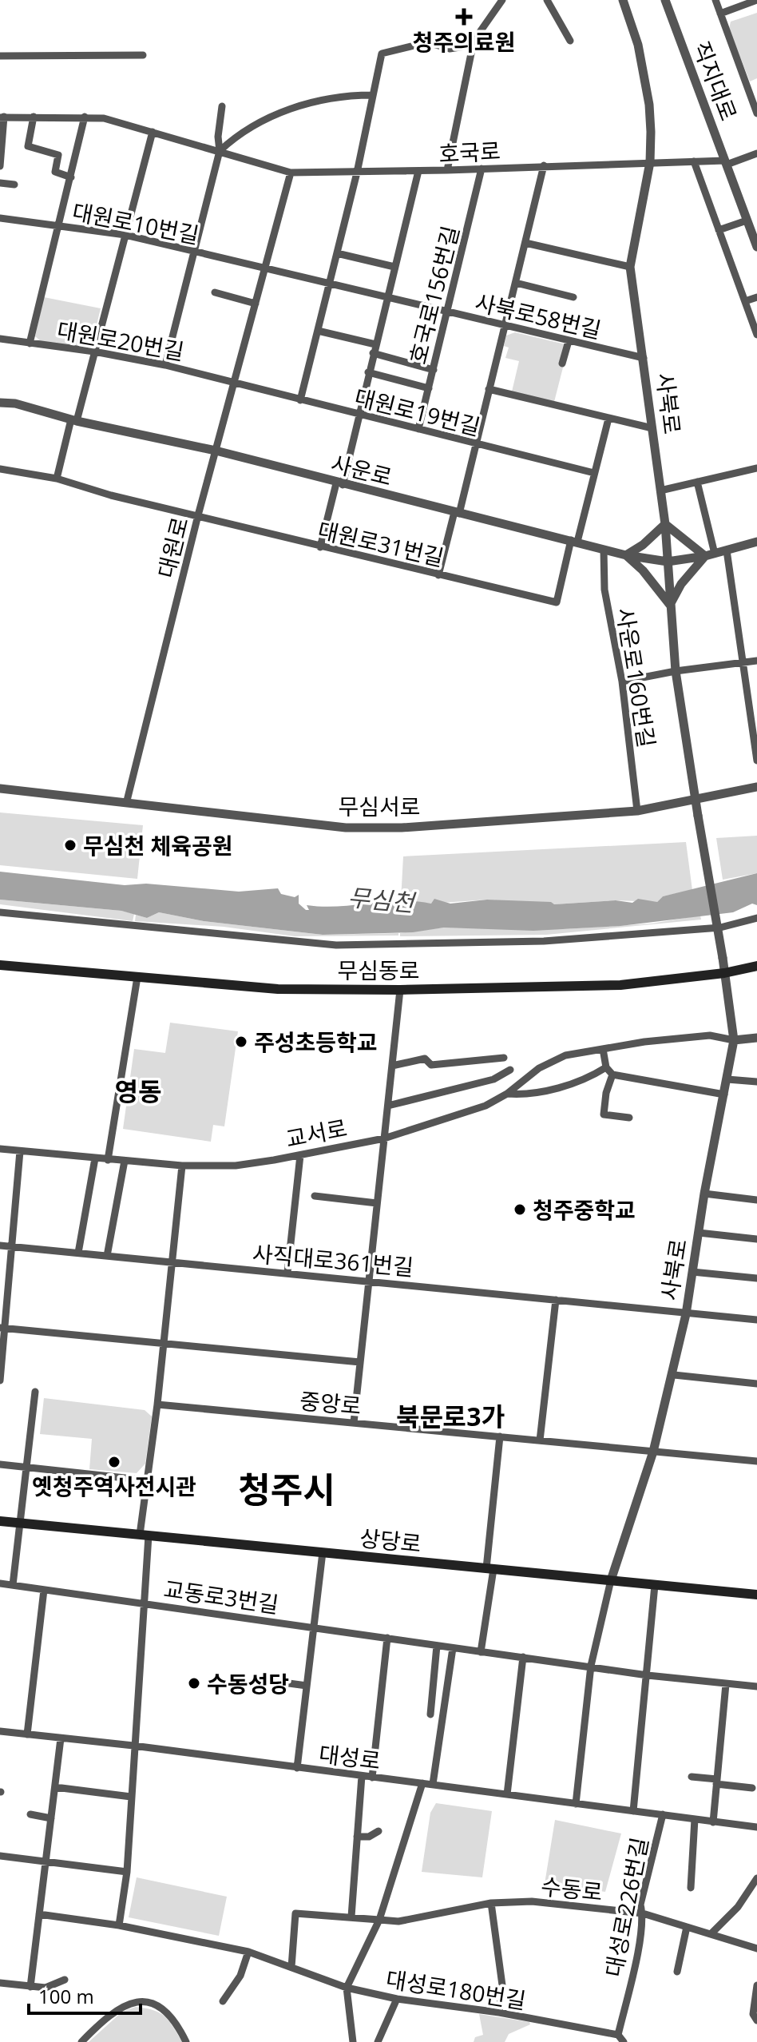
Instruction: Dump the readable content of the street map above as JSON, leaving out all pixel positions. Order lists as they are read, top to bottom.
{
  "streets": {
    "main road": ["무심동로", "상당로"],
    "street": [
      "직지대로",
      "호국로",
      "대원로10번길",
      "호국로156번길",
      "사북로58번길",
      "대원로20번길",
      "사북로",
      "대원로19번길",
      "사운로",
      "대원로31번길",
      "대원로",
      "사운로160번길",
      "무심서로",
      "교서로",
      "사직대로361번길",
      "중앙로",
      "교동로3번길",
      "대성로",
      "수동로",
      "대성로226번길",
      "대성로180번길"
    ]
  },
  "crossings": [
    ["직지대로", "호국로"],
    ["호국로", "호국로156번길"],
    ["호국로", "사북로"],
    ["호국로", "대원로"],
    ["대원로10번길", "사북로58번길"],
    ["대원로10번길", "대원로"],
    ["호국로156번길", "사북로58번길"],
    ["호국로156번길", "대원로19번길"],
    ["사북로58번길", "사북로"],
    ["대원로20번길", "대원로19번길"],
    ["대원로20번길", "대원로"],
    ["사북로", "사운로"],
    ["사북로", "무심서로"],
    ["사북로", "무심동로"],
    ["사북로", "교서로"],
    ["사북로", "사직대로361번길"],
    ["사북로", "중앙로"],
    ["사북로", "상당로"],
    ["대원로19번길", "대원로"],
    ["사운로", "대원로31번길"],
    ["사운로", "대원로"],
    ["사운로", "사운로160번길"],
    ["대원로31번길", "대원로"],
    ["대원로", "무심서로"],
    ["사운로160번길", "무심서로"],
    ["대성로", "대성로226번길"],
    ["수동로", "대성로226번길"],
    ["수동로", "대성로180번길"],
    ["대성로226번길", "대성로180번길"]
  ],
  "districts": ["영동", "북문로3가", "청주시"],
  "water": ["무심천"],
  "places": {
    "health": ["청주의료원"],
    "other": [
      "무심천 체육공원",
      "주성초등학교",
      "청주중학교",
      "옛청주역사전시관",
      "수동성당"
    ]
  },
  "scale_bar": "100 m"
}
